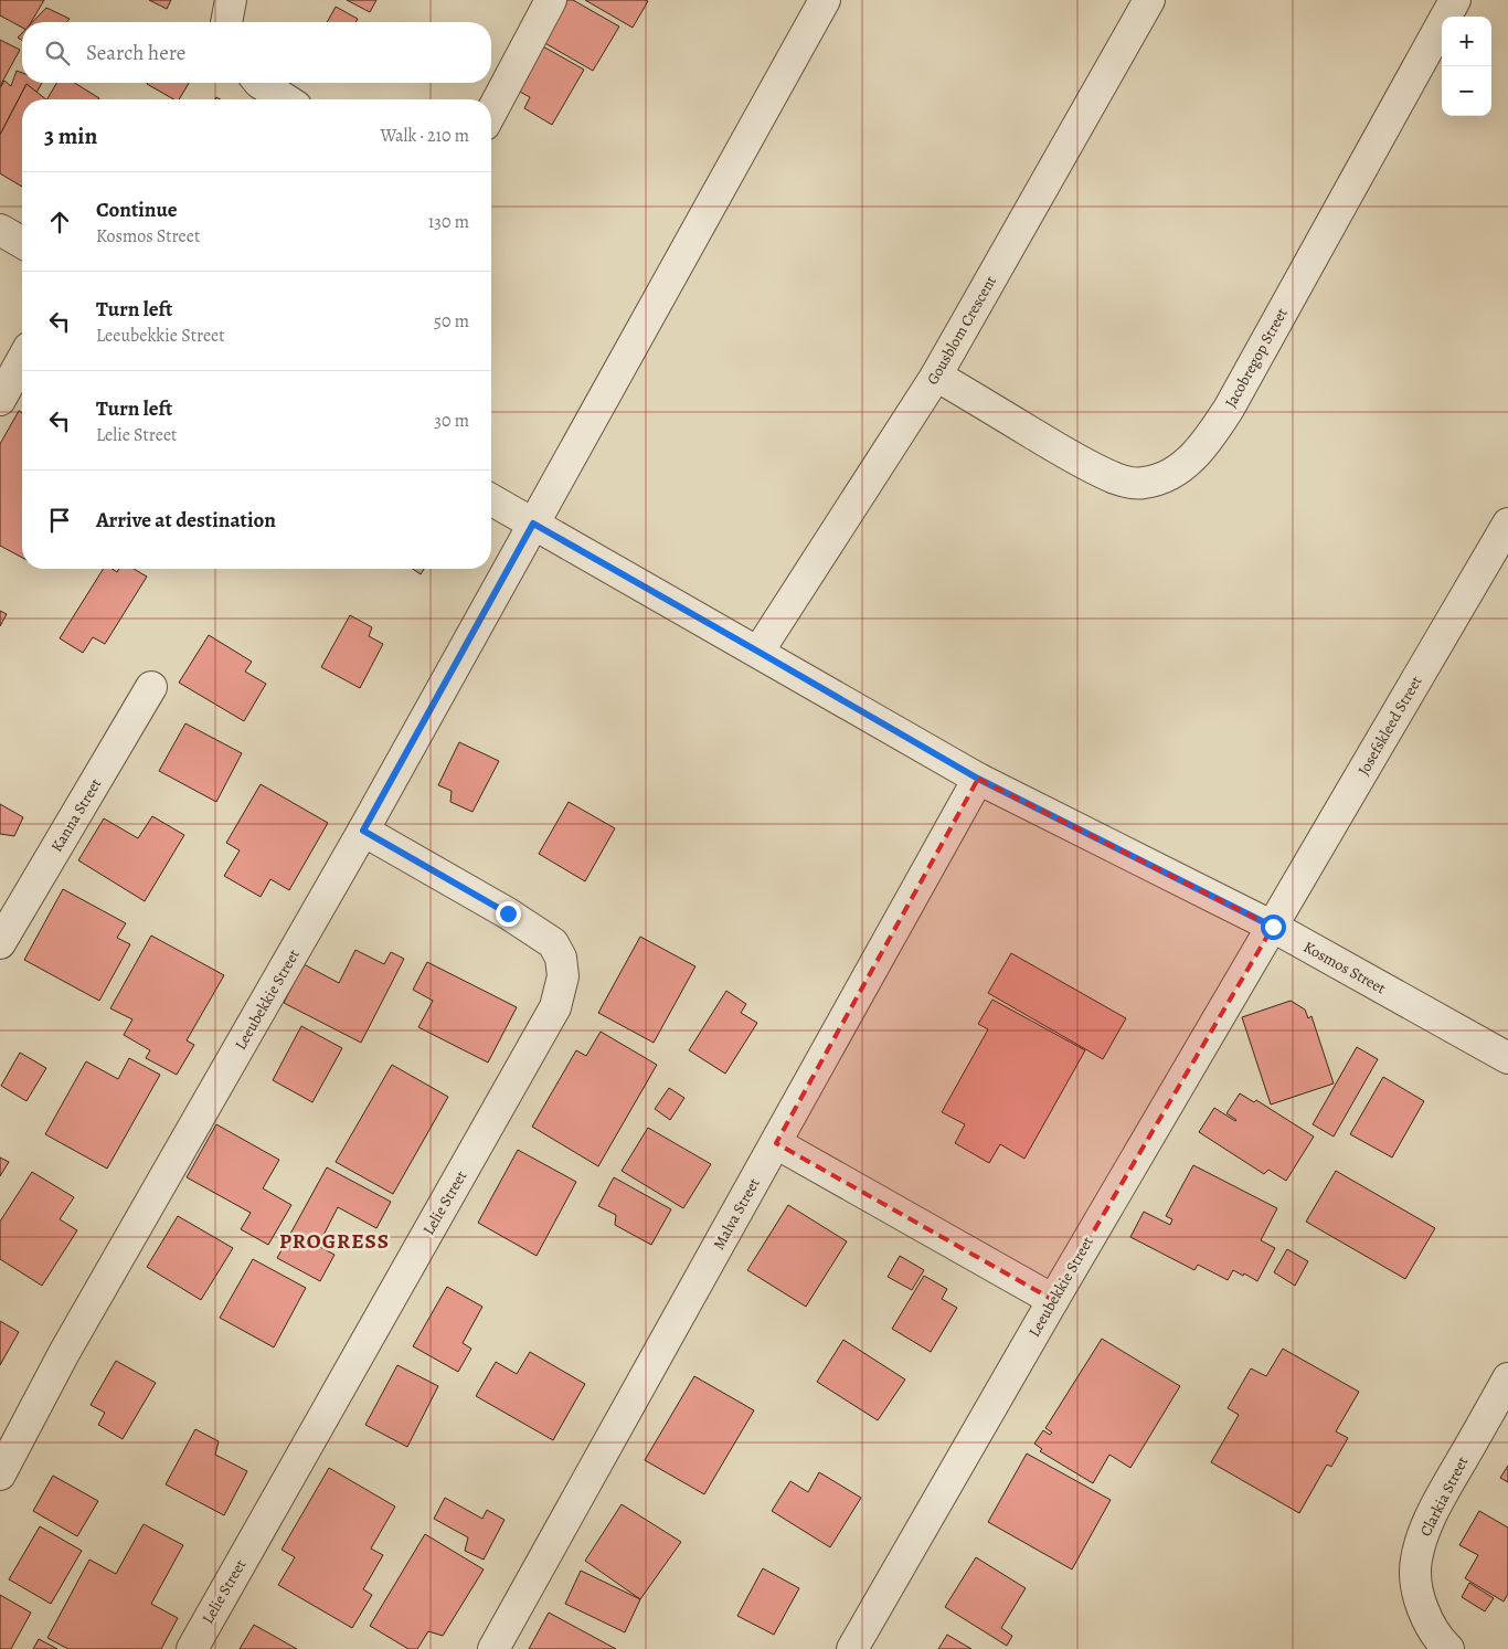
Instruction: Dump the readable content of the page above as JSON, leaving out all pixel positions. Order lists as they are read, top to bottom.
{
  "streets": {
    "street": [
      "Gousblom Crescent",
      "Jacobregop Street",
      "Josefskleed Street",
      "Kanna Street",
      "Kosmos Street",
      "Leeubekkie Street",
      "Lelie Street",
      "Malva Street",
      "Clarkia Street"
    ]
  },
  "crossings": [
    ["Gousblom Crescent", "Jacobregop Street"],
    ["Gousblom Crescent", "Kosmos Street"],
    ["Josefskleed Street", "Kosmos Street"],
    ["Josefskleed Street", "Leeubekkie Street"],
    ["Kosmos Street", "Leeubekkie Street"],
    ["Kosmos Street", "Malva Street"],
    ["Leeubekkie Street", "Lelie Street"]
  ],
  "districts": ["PROGRESS"],
  "page": {
    "map_buttons": ["+", "−"],
    "search": "Search here",
    "heading": ["3 min", "Walk · 210 m"],
    "list": [
      ["Continue", "Kosmos Street", "130 m"],
      ["Turn left", "Leeubekkie Street", "50 m"],
      ["Turn left", "Lelie Street", "30 m"],
      "Arrive at destination"
    ]
  }
}
